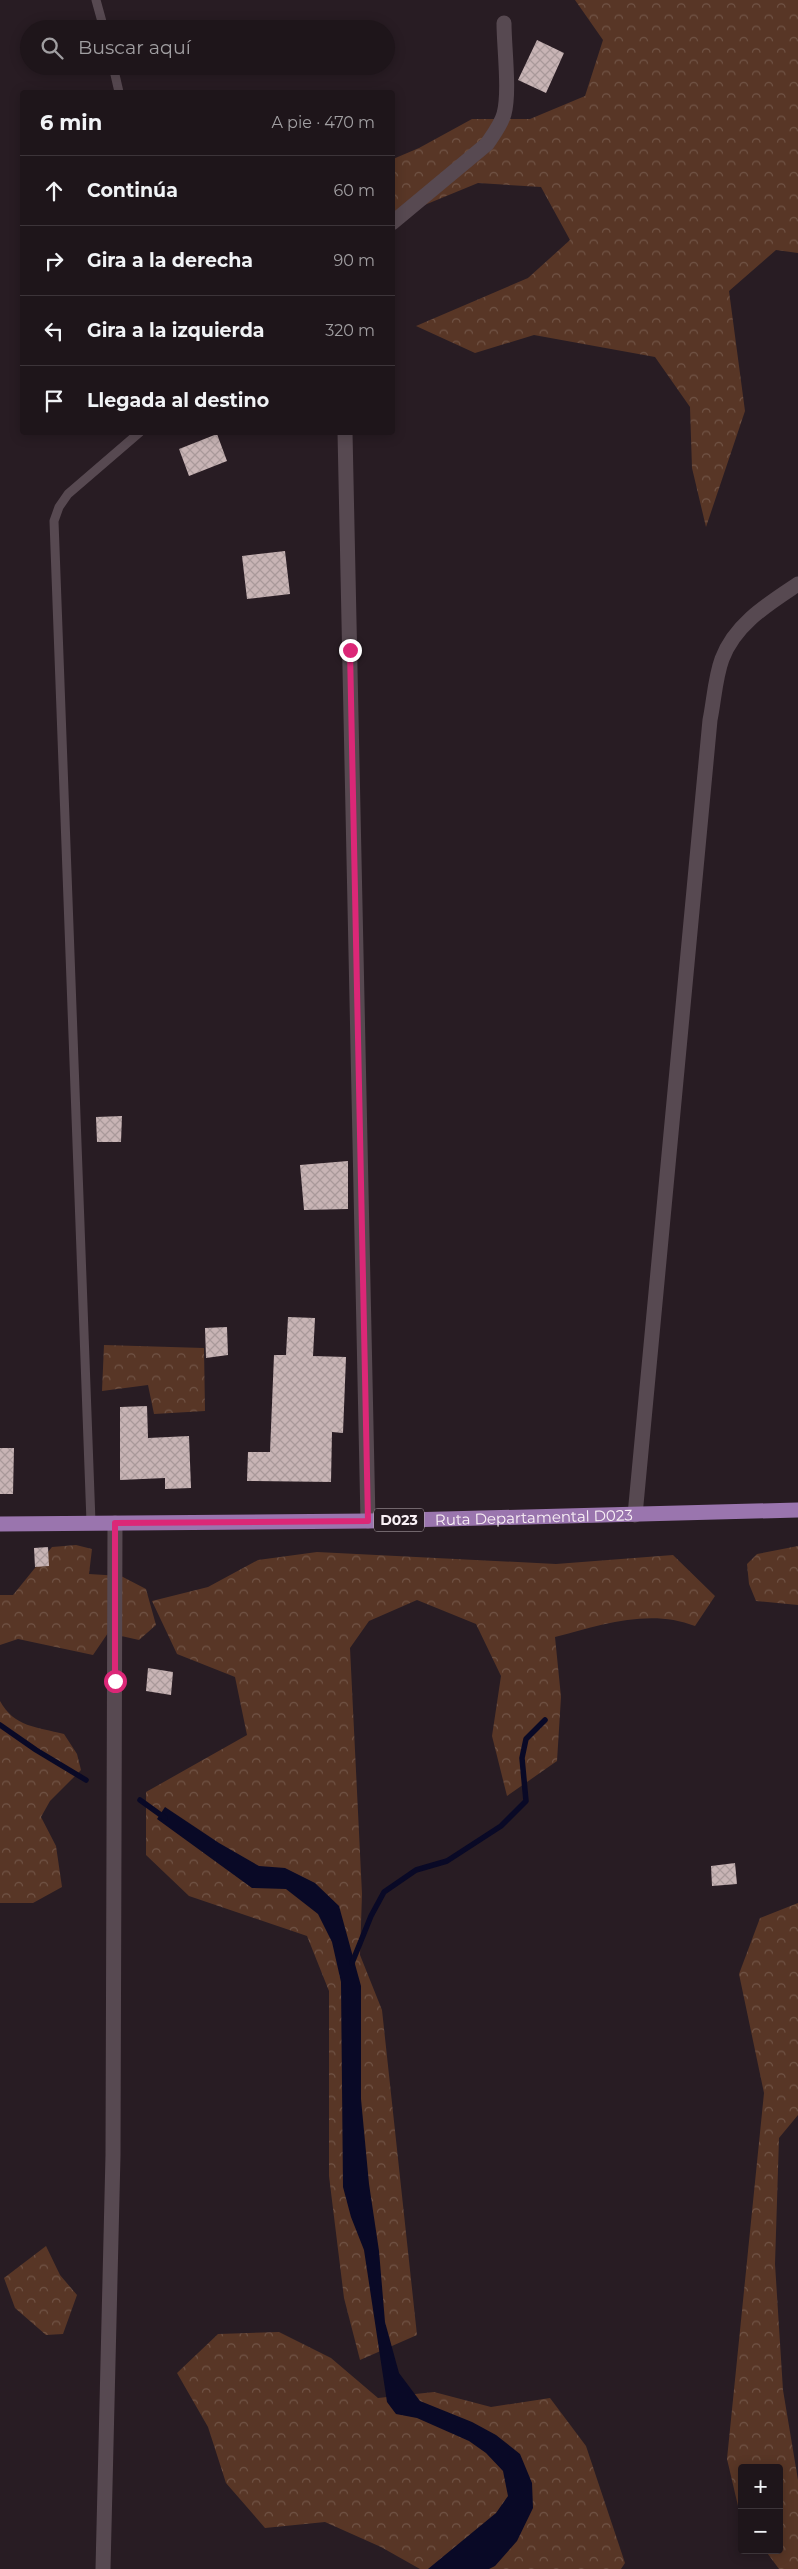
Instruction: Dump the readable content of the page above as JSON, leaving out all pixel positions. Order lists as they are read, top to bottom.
{
  "streets": {
    "main road": ["Ruta Departamental D023", "D023"]
  },
  "page": {
    "search": "Buscar aquí",
    "heading": ["6 min", "A pie · 470 m"],
    "list": [
      ["Continúa", "60 m"],
      ["Gira a la derecha", "90 m"],
      ["Gira a la izquierda", "320 m"],
      "Llegada al destino"
    ],
    "map_buttons": ["+", "−"]
  }
}
